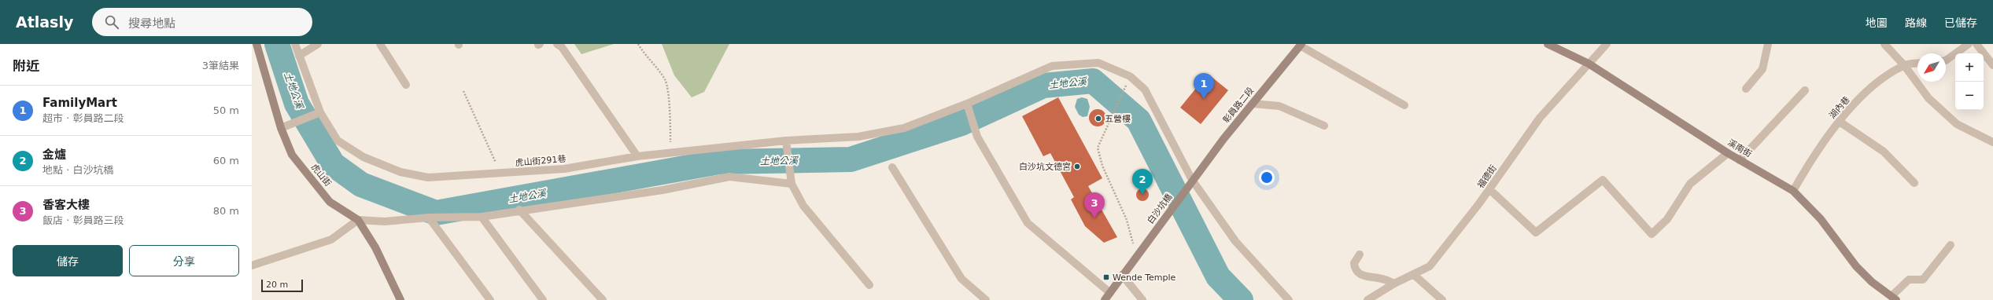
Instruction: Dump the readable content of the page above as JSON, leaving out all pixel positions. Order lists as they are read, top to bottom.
{
  "streets": {
    "street": [
      "彰員路二段",
      "湖內巷",
      "溪南街",
      "虎山街291巷",
      "虎山街",
      "福德街",
      "白沙坑橋"
    ]
  },
  "crossings": [
    ["彰員路二段", "虎山街291巷"],
    ["彰員路二段", "白沙坑橋"],
    ["湖內巷", "溪南街"],
    ["溪南街", "福德街"]
  ],
  "water": ["土地公溪"],
  "places": {
    "other": ["五營樓", "白沙坑文德宮"],
    "transit": ["Wende Temple"]
  },
  "scale_bar": "20 m",
  "north": "bottom left",
  "page": {
    "header": "Atlasly",
    "search": "搜尋地點",
    "nav": ["地圖", "路線", "已儲存"],
    "heading": ["附近", "3筆結果"],
    "map_buttons": ["+", "−"],
    "pins": ["1", "2", "3"],
    "list": [
      {
        "mark": "1",
        "name": "FamilyMart",
        "note": "超市 · 彰員路二段",
        "value": "50 m"
      },
      {
        "mark": "2",
        "name": "金爐",
        "note": "地點 · 白沙坑橋",
        "value": "60 m"
      },
      {
        "mark": "3",
        "name": "香客大樓",
        "note": "飯店 · 彰員路三段",
        "value": "80 m"
      }
    ],
    "buttons": ["儲存", "分享"],
    "scale": "20 m"
  }
}
